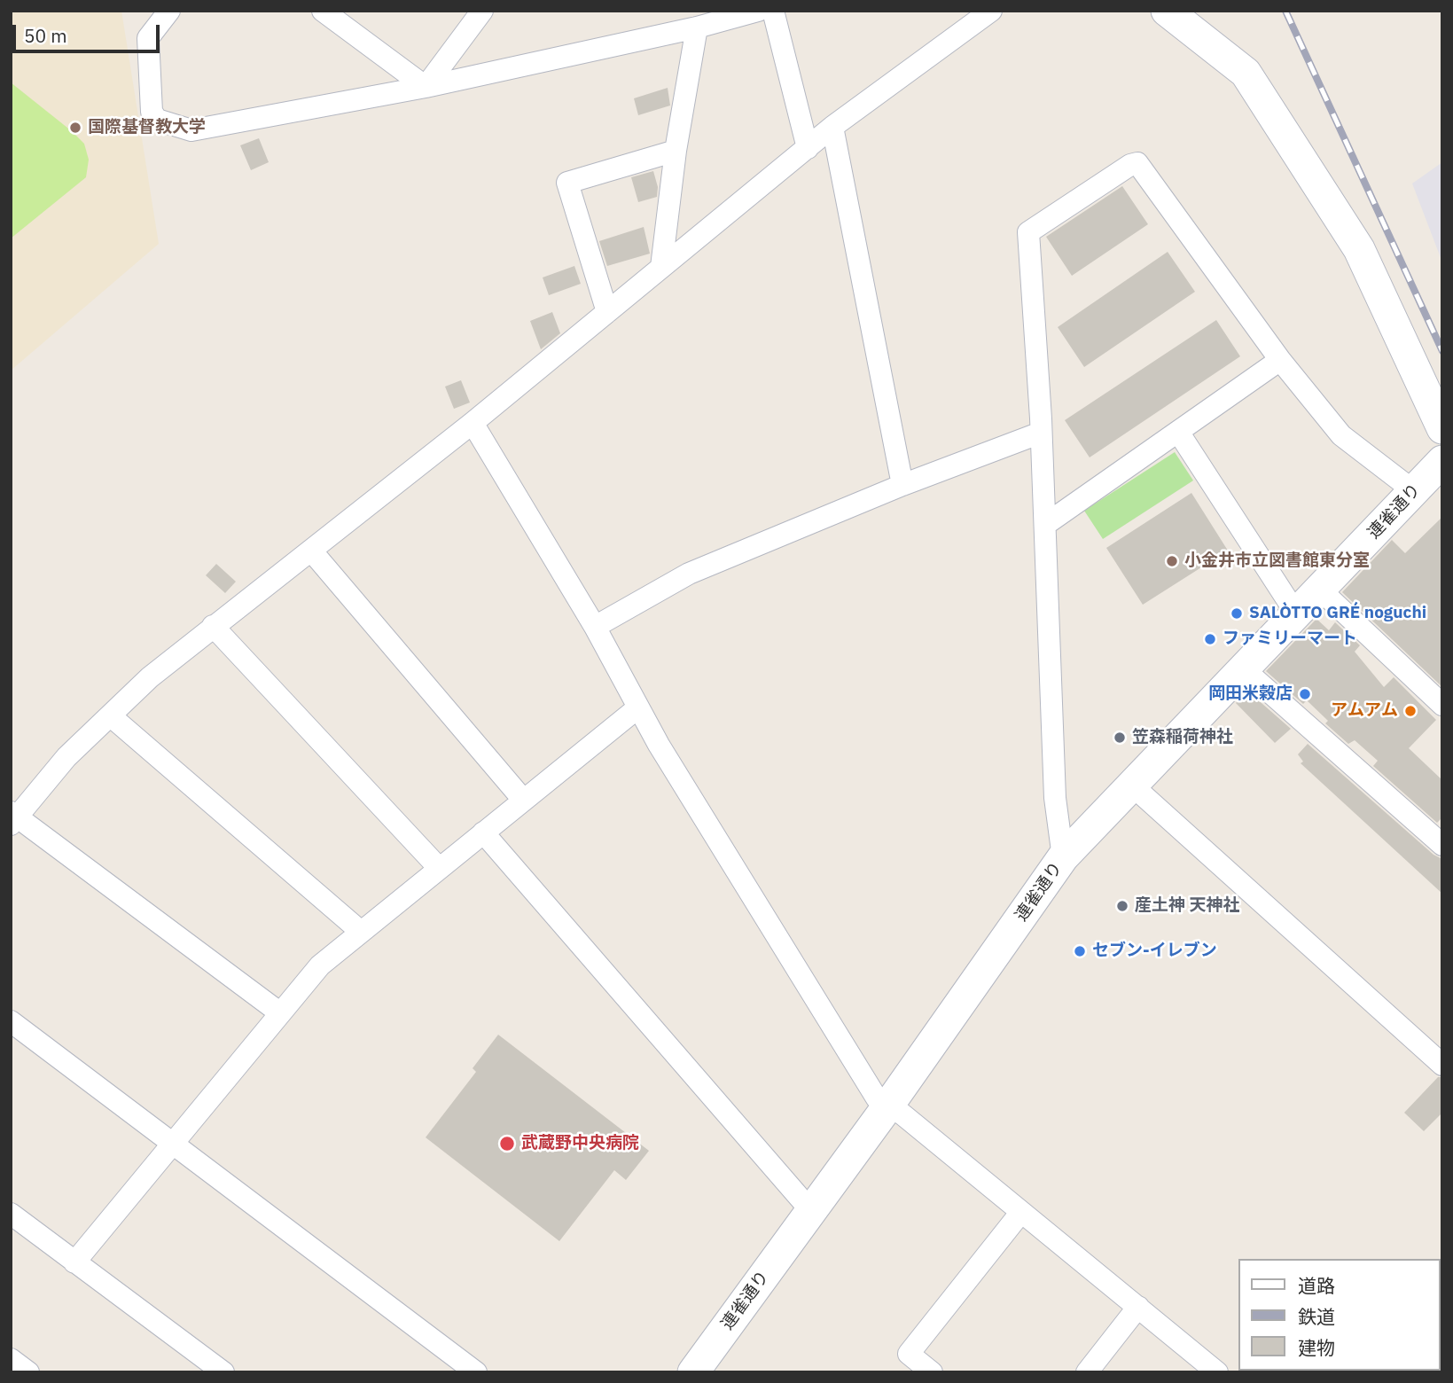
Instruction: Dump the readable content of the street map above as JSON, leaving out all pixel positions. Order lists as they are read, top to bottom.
{
  "streets": {
    "main road": ["連雀通り"]
  },
  "places": [
    "国際基督教大学",
    "小金井市立図書館東分室",
    "SALÒTTO GRÉ noguchi",
    "ファミリーマート",
    "岡田米穀店",
    "アムアム",
    "笠森稲荷神社",
    "産土神 天神社",
    "セブン-イレブン",
    "武蔵野中央病院"
  ],
  "legend": ["道路", "鉄道", "建物"],
  "scale_bar": "50 m"
}
